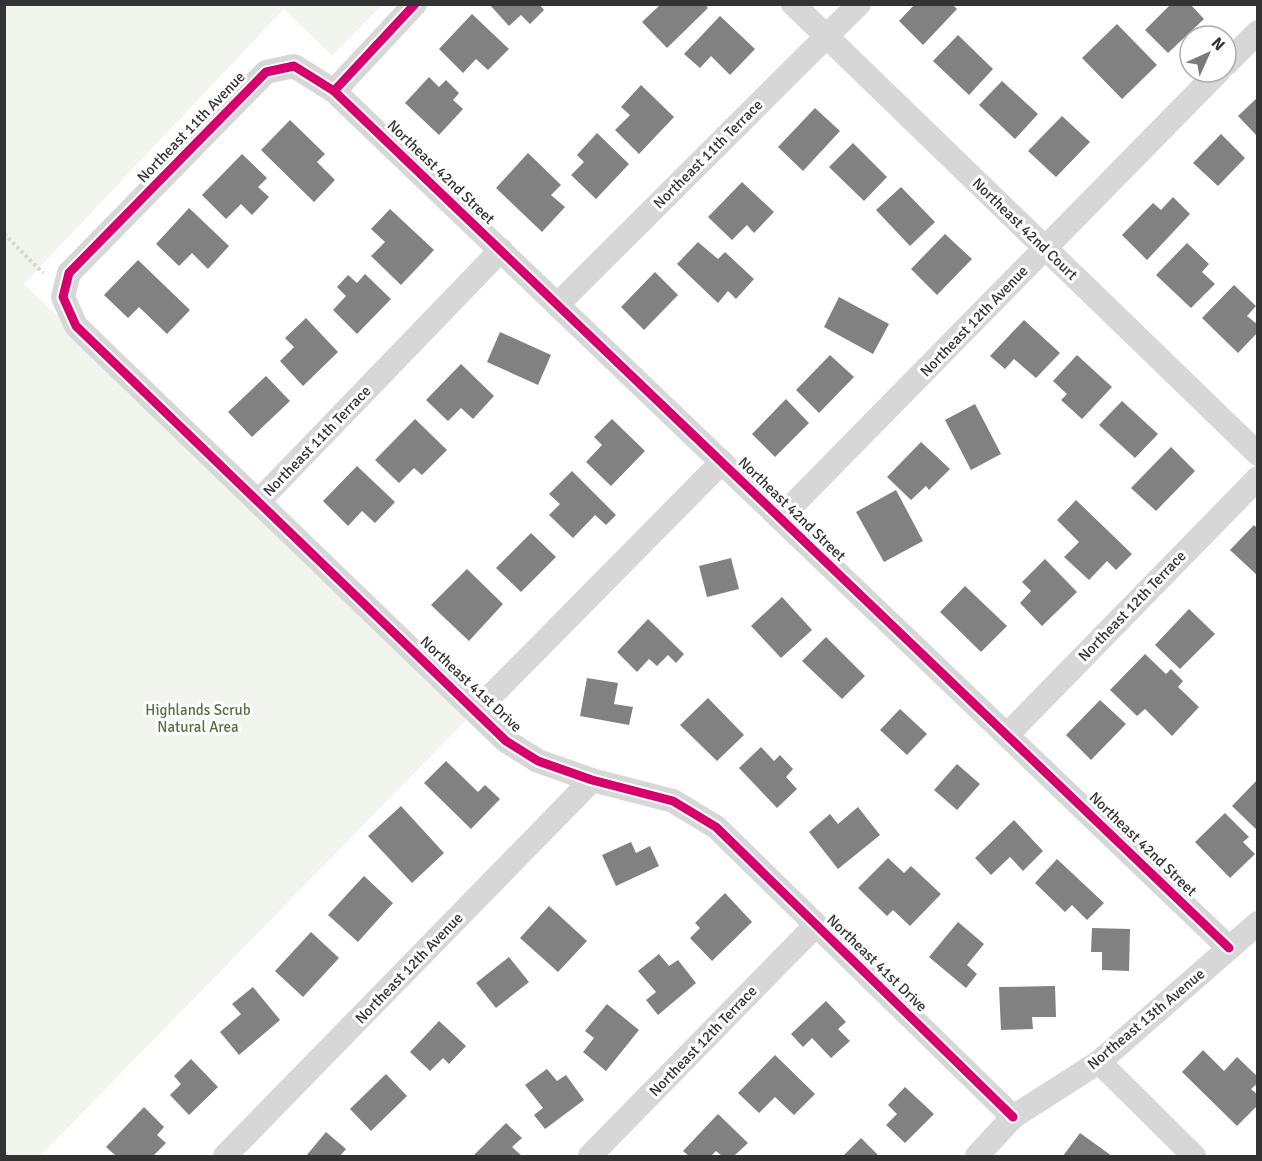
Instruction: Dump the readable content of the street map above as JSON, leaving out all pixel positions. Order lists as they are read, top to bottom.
{
  "streets": {
    "street": [
      "Northeast 11th Avenue",
      "Northeast 11th Terrace",
      "Northeast 42nd Street",
      "Northeast 42nd Court",
      "Northeast 12th Avenue",
      "Northeast 12th Terrace",
      "Northeast 41st Drive",
      "Northeast 13th Avenue"
    ]
  },
  "crossings": [
    ["Northeast 11th Avenue", "Northeast 42nd Street"],
    ["Northeast 11th Avenue", "Northeast 41st Drive"],
    ["Northeast 11th Terrace", "Northeast 42nd Street"],
    ["Northeast 11th Terrace", "Northeast 42nd Court"],
    ["Northeast 11th Terrace", "Northeast 41st Drive"],
    ["Northeast 42nd Street", "Northeast 12th Avenue"],
    ["Northeast 42nd Street", "Northeast 12th Terrace"],
    ["Northeast 42nd Street", "Northeast 13th Avenue"],
    ["Northeast 42nd Court", "Northeast 12th Avenue"],
    ["Northeast 12th Avenue", "Northeast 41st Drive"],
    ["Northeast 12th Terrace", "Northeast 41st Drive"],
    ["Northeast 41st Drive", "Northeast 13th Avenue"]
  ],
  "parks": ["Highlands Scrub Natural Area"],
  "north": "top right"
}
